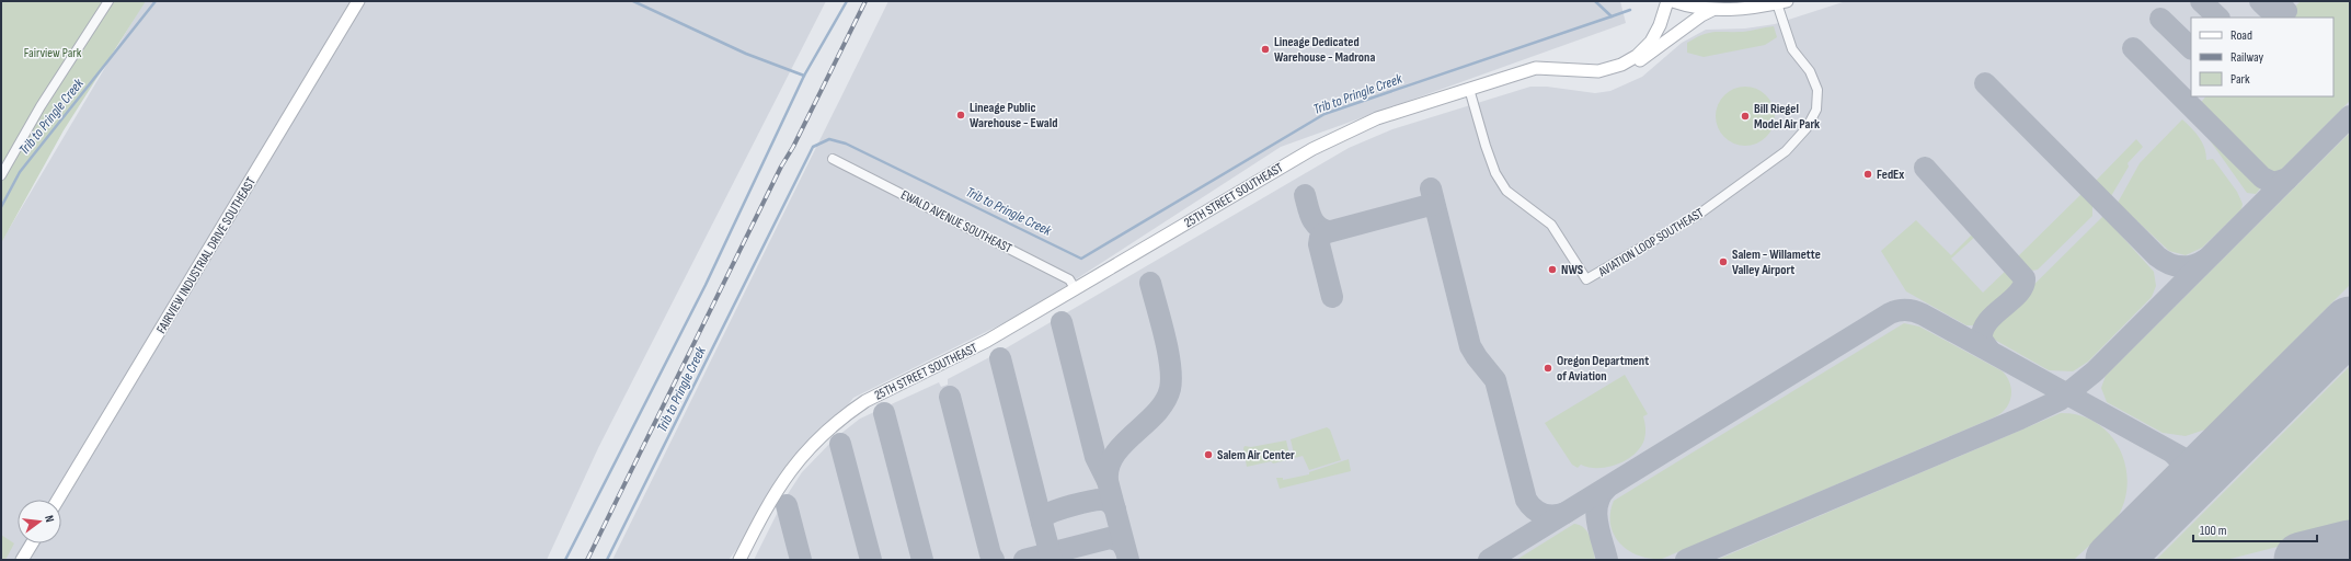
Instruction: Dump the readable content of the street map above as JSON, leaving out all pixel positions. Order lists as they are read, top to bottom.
{
  "streets": {
    "street": [
      "25TH STREET SOUTHEAST",
      "EWALD AVENUE SOUTHEAST",
      "AVIATION LOOP SOUTHEAST",
      "FAIRVIEW INDUSTRIAL DRIVE SOUTHEAST"
    ]
  },
  "crossings": [
    ["25TH STREET SOUTHEAST", "EWALD AVENUE SOUTHEAST"],
    ["25TH STREET SOUTHEAST", "AVIATION LOOP SOUTHEAST"]
  ],
  "water": ["Trib to Pringle Creek"],
  "parks": ["Fairview Park"],
  "places": [
    "Lineage Dedicated Warehouse - Madrona",
    "Lineage Public Warehouse - Ewald",
    "Bill Riegel Model Air Park",
    "FedEx",
    "Salem - Willamette Valley Airport",
    "NWS",
    "Oregon Department of Aviation",
    "Salem Air Center"
  ],
  "legend": ["Road", "Railway", "Park"],
  "scale_bar": "100 m",
  "north": "right"
}
